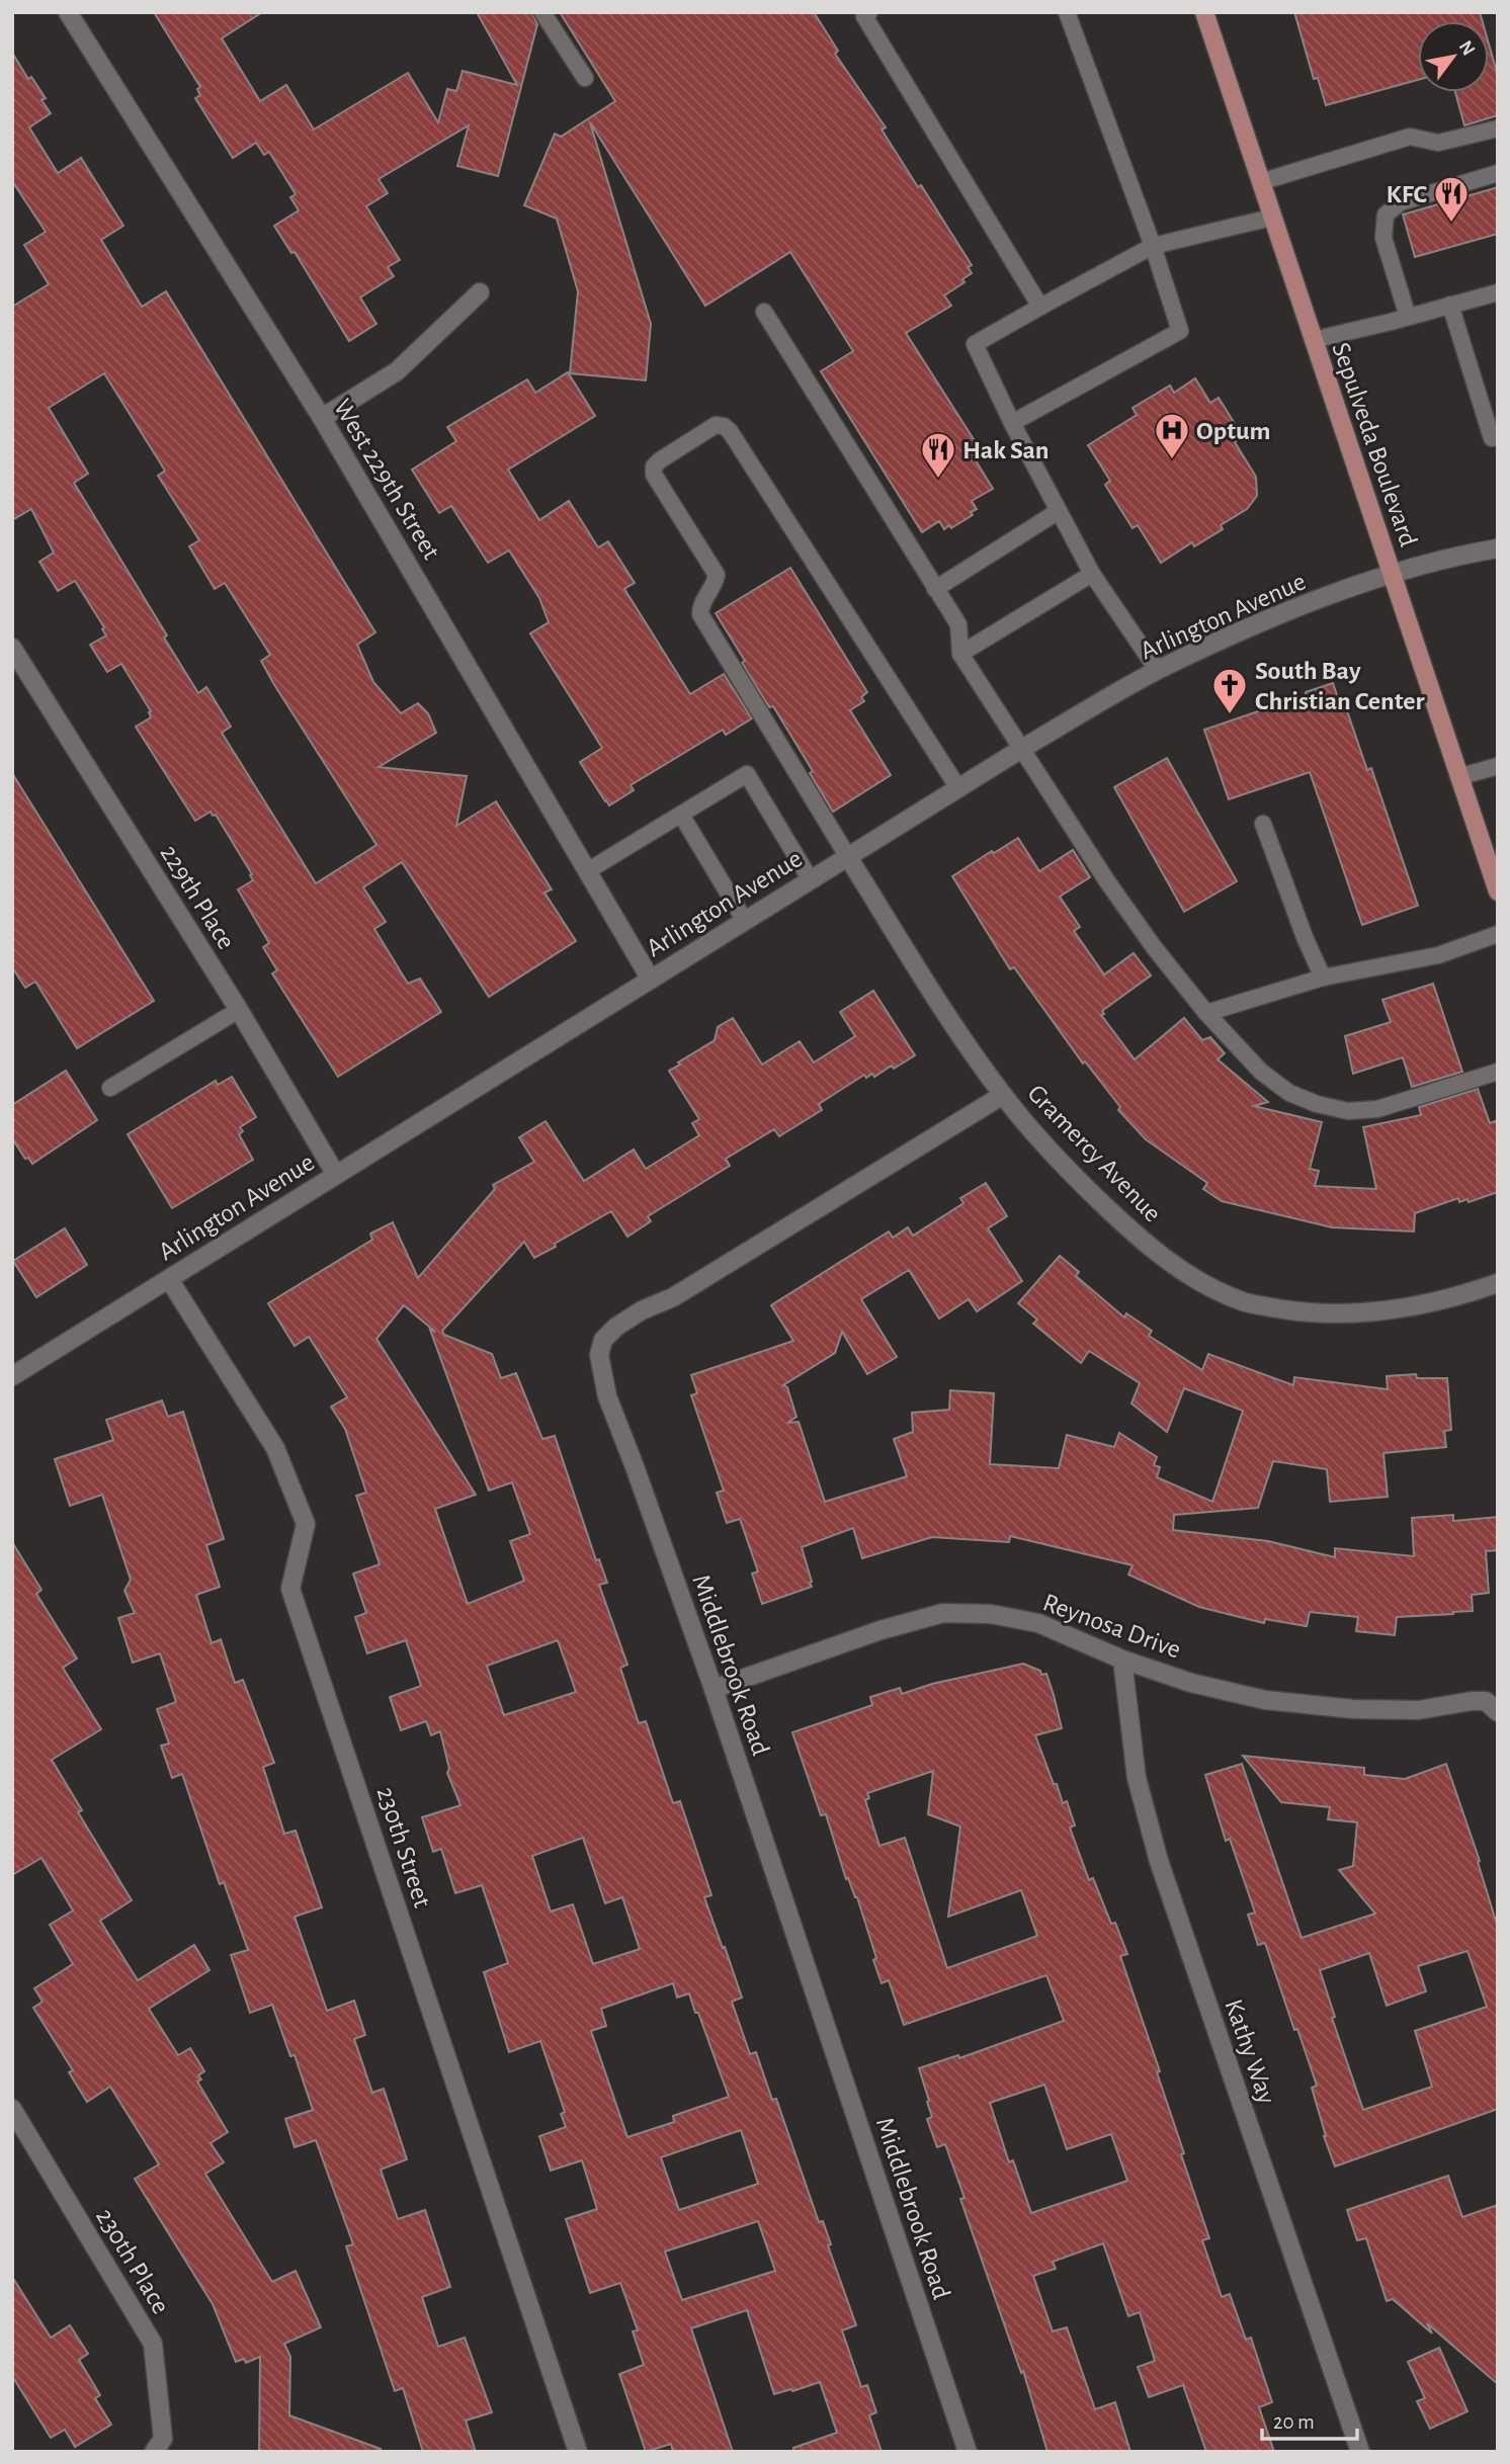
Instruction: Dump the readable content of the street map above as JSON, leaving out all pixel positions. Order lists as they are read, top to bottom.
{
  "streets": {
    "main road": ["Sepulveda Boulevard"],
    "street": [
      "West 229th Street",
      "Arlington Avenue",
      "229th Place",
      "Gramercy Avenue",
      "Reynosa Drive",
      "Middlebrook Road",
      "230th Street",
      "Kathy Way",
      "230th Place"
    ]
  },
  "crossings": [
    ["Sepulveda Boulevard", "Arlington Avenue"],
    ["West 229th Street", "Arlington Avenue"],
    ["Arlington Avenue", "229th Place"],
    ["Arlington Avenue", "Gramercy Avenue"],
    ["Arlington Avenue", "230th Street"],
    ["Gramercy Avenue", "Middlebrook Road"],
    ["Reynosa Drive", "Middlebrook Road"],
    ["Reynosa Drive", "Kathy Way"]
  ],
  "places": {
    "restaurant": ["KFC", "Hak San"],
    "hospital": ["Optum"],
    "church": ["South Bay Christian Center"]
  },
  "scale_bar": "20 m",
  "north": "top right"
}
